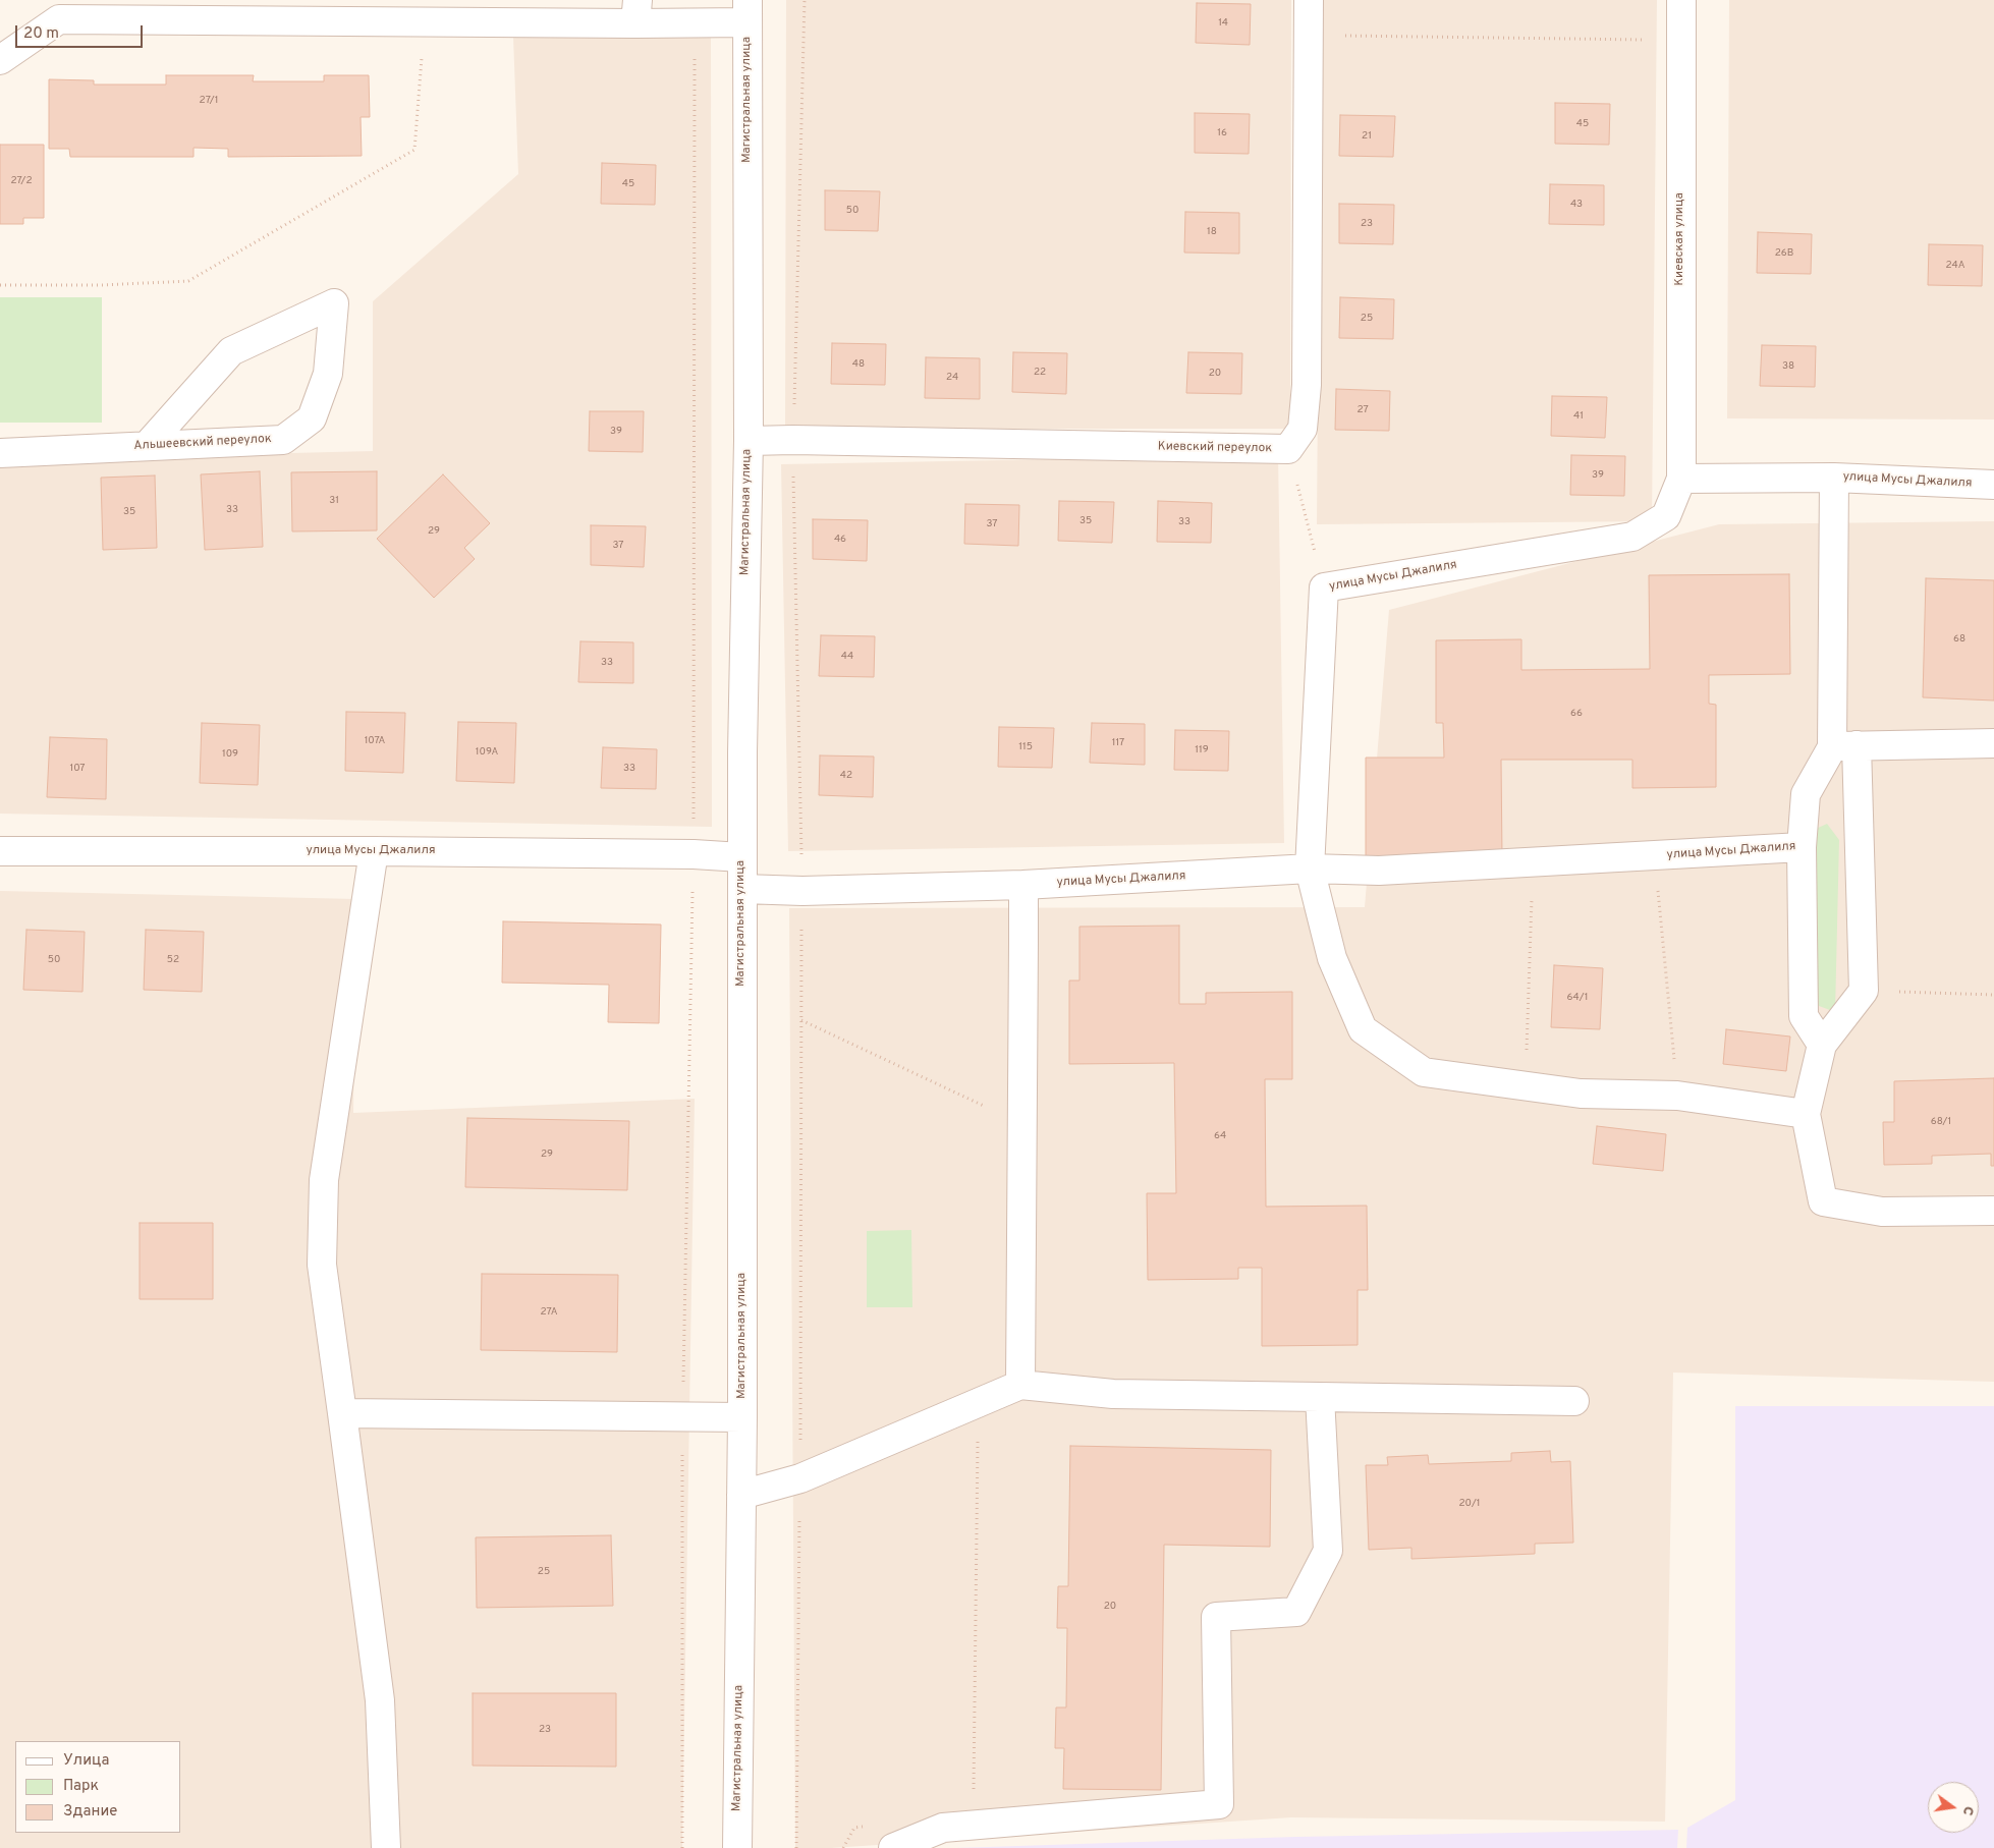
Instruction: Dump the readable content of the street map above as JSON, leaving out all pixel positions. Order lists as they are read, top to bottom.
{
  "streets": {
    "street": [
      "Магистральная улица",
      "Киевская улица",
      "Альшеевский переулок",
      "Киевский переулок",
      "улица Мусы Джалиля"
    ]
  },
  "crossings": [
    ["Магистральная улица", "Киевский переулок"],
    ["Магистральная улица", "улица Мусы Джалиля"],
    ["Киевская улица", "улица Мусы Джалиля"]
  ],
  "house_numbers": [
    "14",
    "27/1",
    "45",
    "16",
    "21",
    "27/2",
    "45",
    "43",
    "50",
    "23",
    "18",
    "26В",
    "24А",
    "25",
    "48",
    "38",
    "22",
    "20",
    "24",
    "27",
    "41",
    "39",
    "39",
    "31",
    "33",
    "35",
    "35",
    "33",
    "37",
    "29",
    "46",
    "37",
    "68",
    "44",
    "33",
    "66",
    "107А",
    "117",
    "115",
    "119",
    "109А",
    "109",
    "107",
    "33",
    "42",
    "50",
    "52",
    "64/1",
    "68/1",
    "64",
    "29",
    "27А",
    "20/1",
    "25",
    "20",
    "23"
  ],
  "legend": ["Улица", "Парк", "Здание"],
  "scale_bar": "20 m",
  "north": "right"
}
